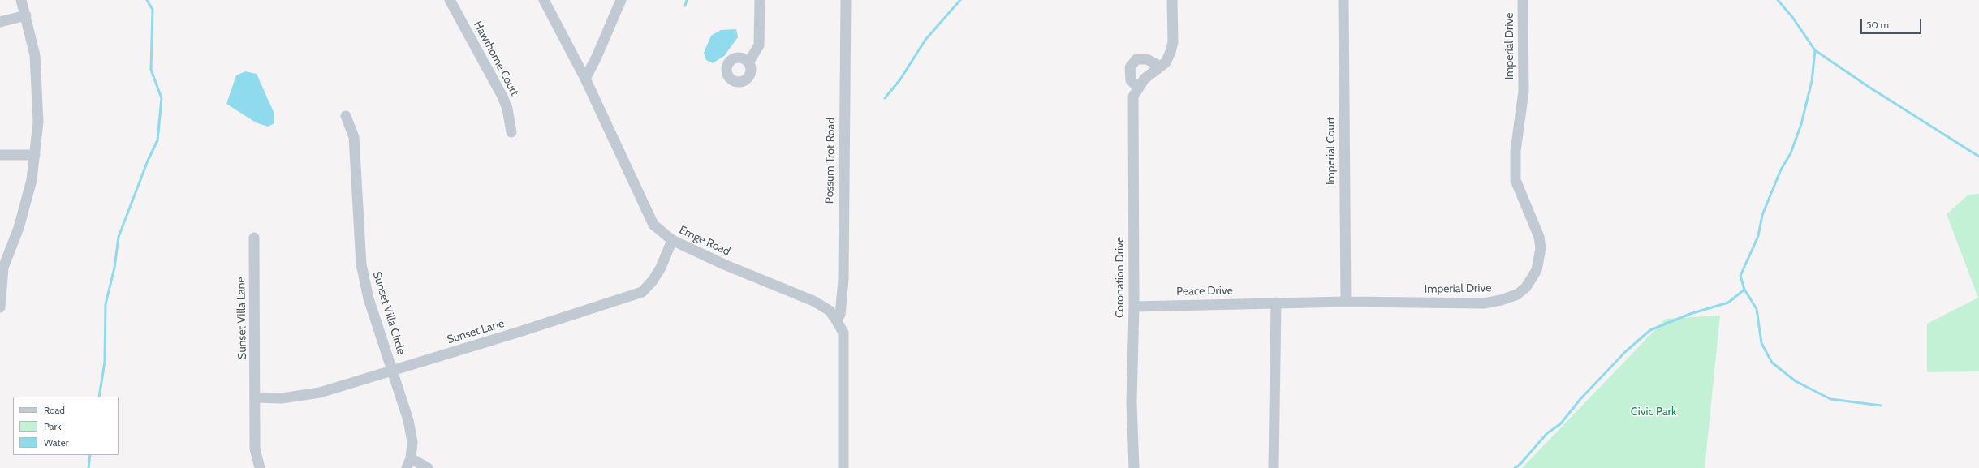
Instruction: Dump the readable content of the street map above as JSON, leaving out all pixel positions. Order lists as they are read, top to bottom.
{
  "streets": {
    "street": [
      "Imperial Drive",
      "Hawthorne Court",
      "Imperial Court",
      "Possum Trot Road",
      "Emge Road",
      "Coronation Drive",
      "Peace Drive",
      "Sunset Villa Circle",
      "Sunset Villa Lane",
      "Sunset Lane"
    ]
  },
  "crossings": [
    ["Imperial Drive", "Imperial Court"],
    ["Imperial Drive", "Peace Drive"],
    ["Possum Trot Road", "Emge Road"],
    ["Emge Road", "Sunset Lane"],
    ["Coronation Drive", "Peace Drive"],
    ["Sunset Villa Circle", "Sunset Lane"],
    ["Sunset Villa Lane", "Sunset Lane"]
  ],
  "parks": ["Civic Park"],
  "legend": ["Road", "Park", "Water"],
  "scale_bar": "50 m"
}
